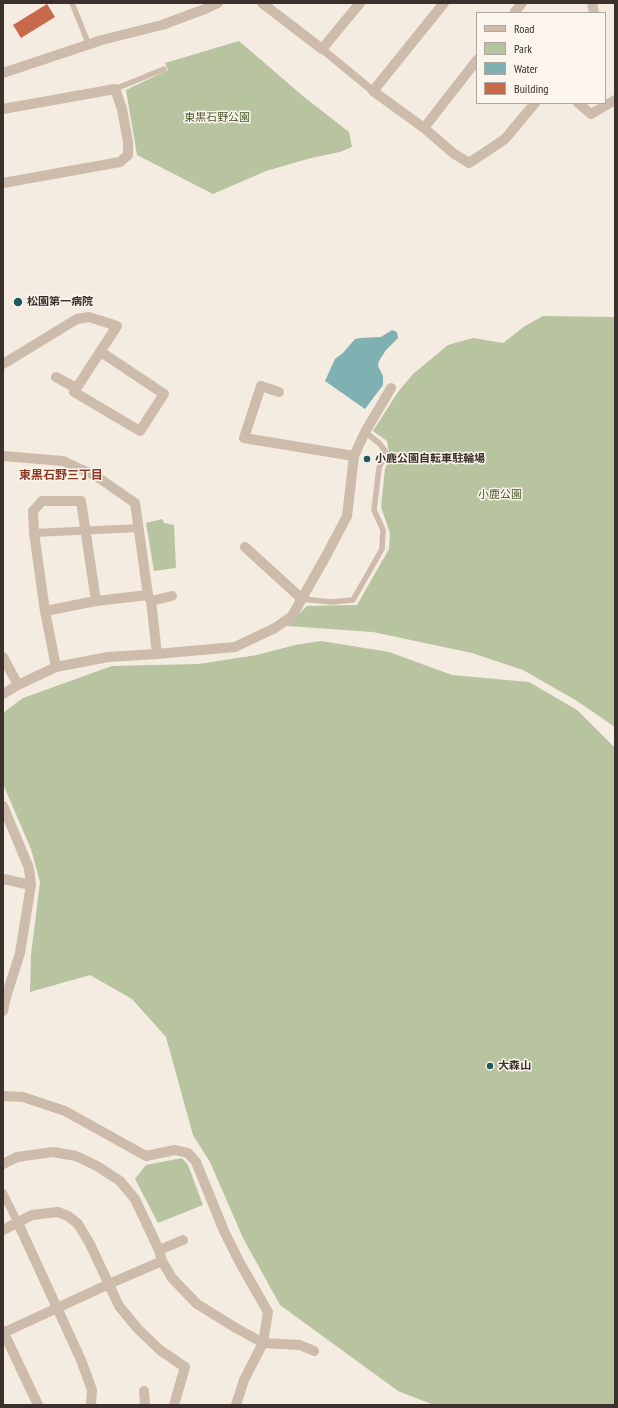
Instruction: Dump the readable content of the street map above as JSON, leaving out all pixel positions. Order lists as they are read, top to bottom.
{
  "districts": ["東黒石野三丁目"],
  "parks": ["東黒石野公園", "小鹿公園"],
  "places": ["松園第一病院", "小鹿公園自転車駐輪場", "大森山"],
  "legend": [
    "Road",
    "Park",
    "Water",
    "Building"
  ]
}
